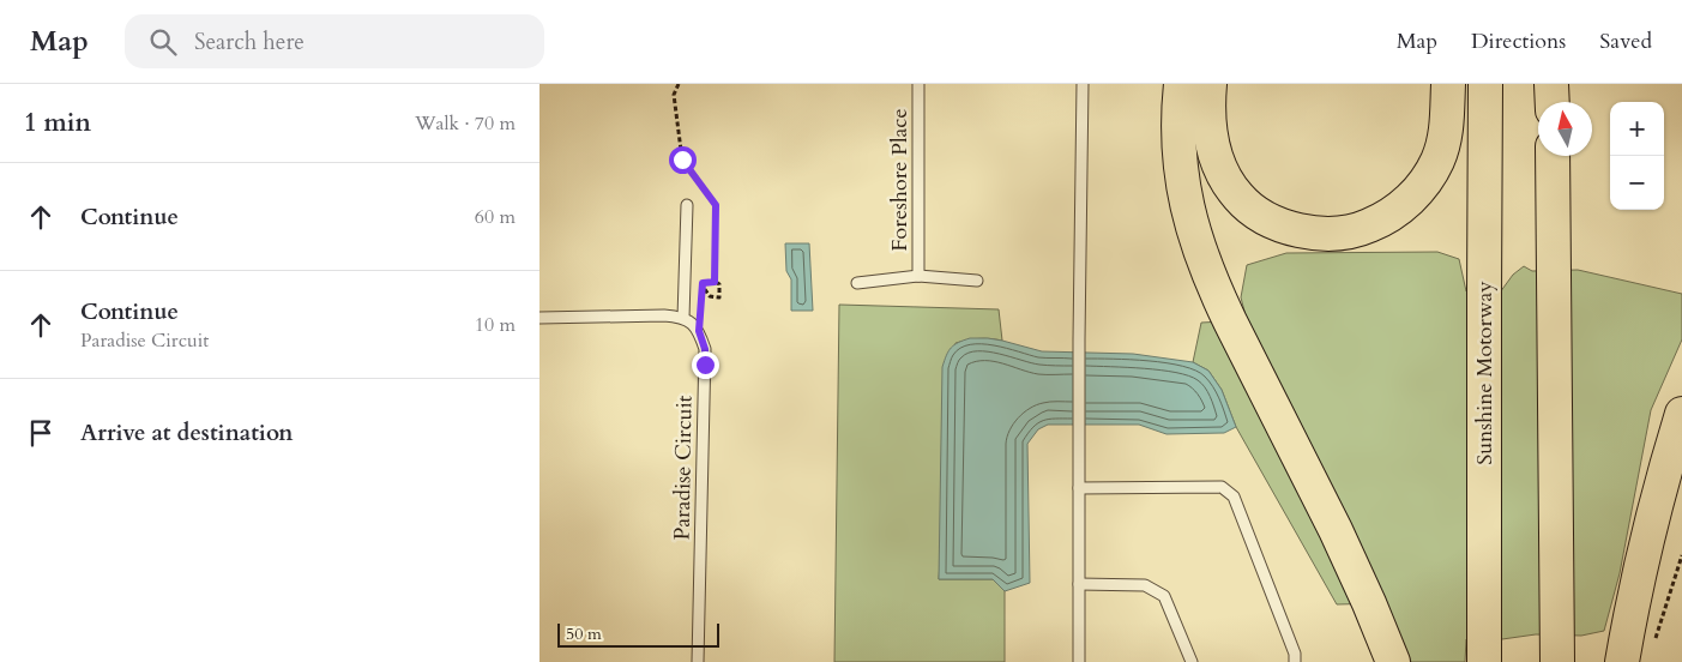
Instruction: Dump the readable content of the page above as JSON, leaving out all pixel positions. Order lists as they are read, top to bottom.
{
  "streets": {
    "highway": ["Sunshine Motorway"],
    "lane": ["Foreshore Place", "Paradise Circuit"]
  },
  "scale_bar": "50 m",
  "north": "top",
  "page": {
    "header": "Map",
    "search": "Search here",
    "nav": ["Map", "Directions", "Saved"],
    "heading": ["1 min", "Walk · 70 m"],
    "map_buttons": ["+", "−"],
    "list": [
      ["Continue", "60 m"],
      ["Continue", "Paradise Circuit", "10 m"],
      "Arrive at destination"
    ],
    "scale": "50 m"
  }
}
